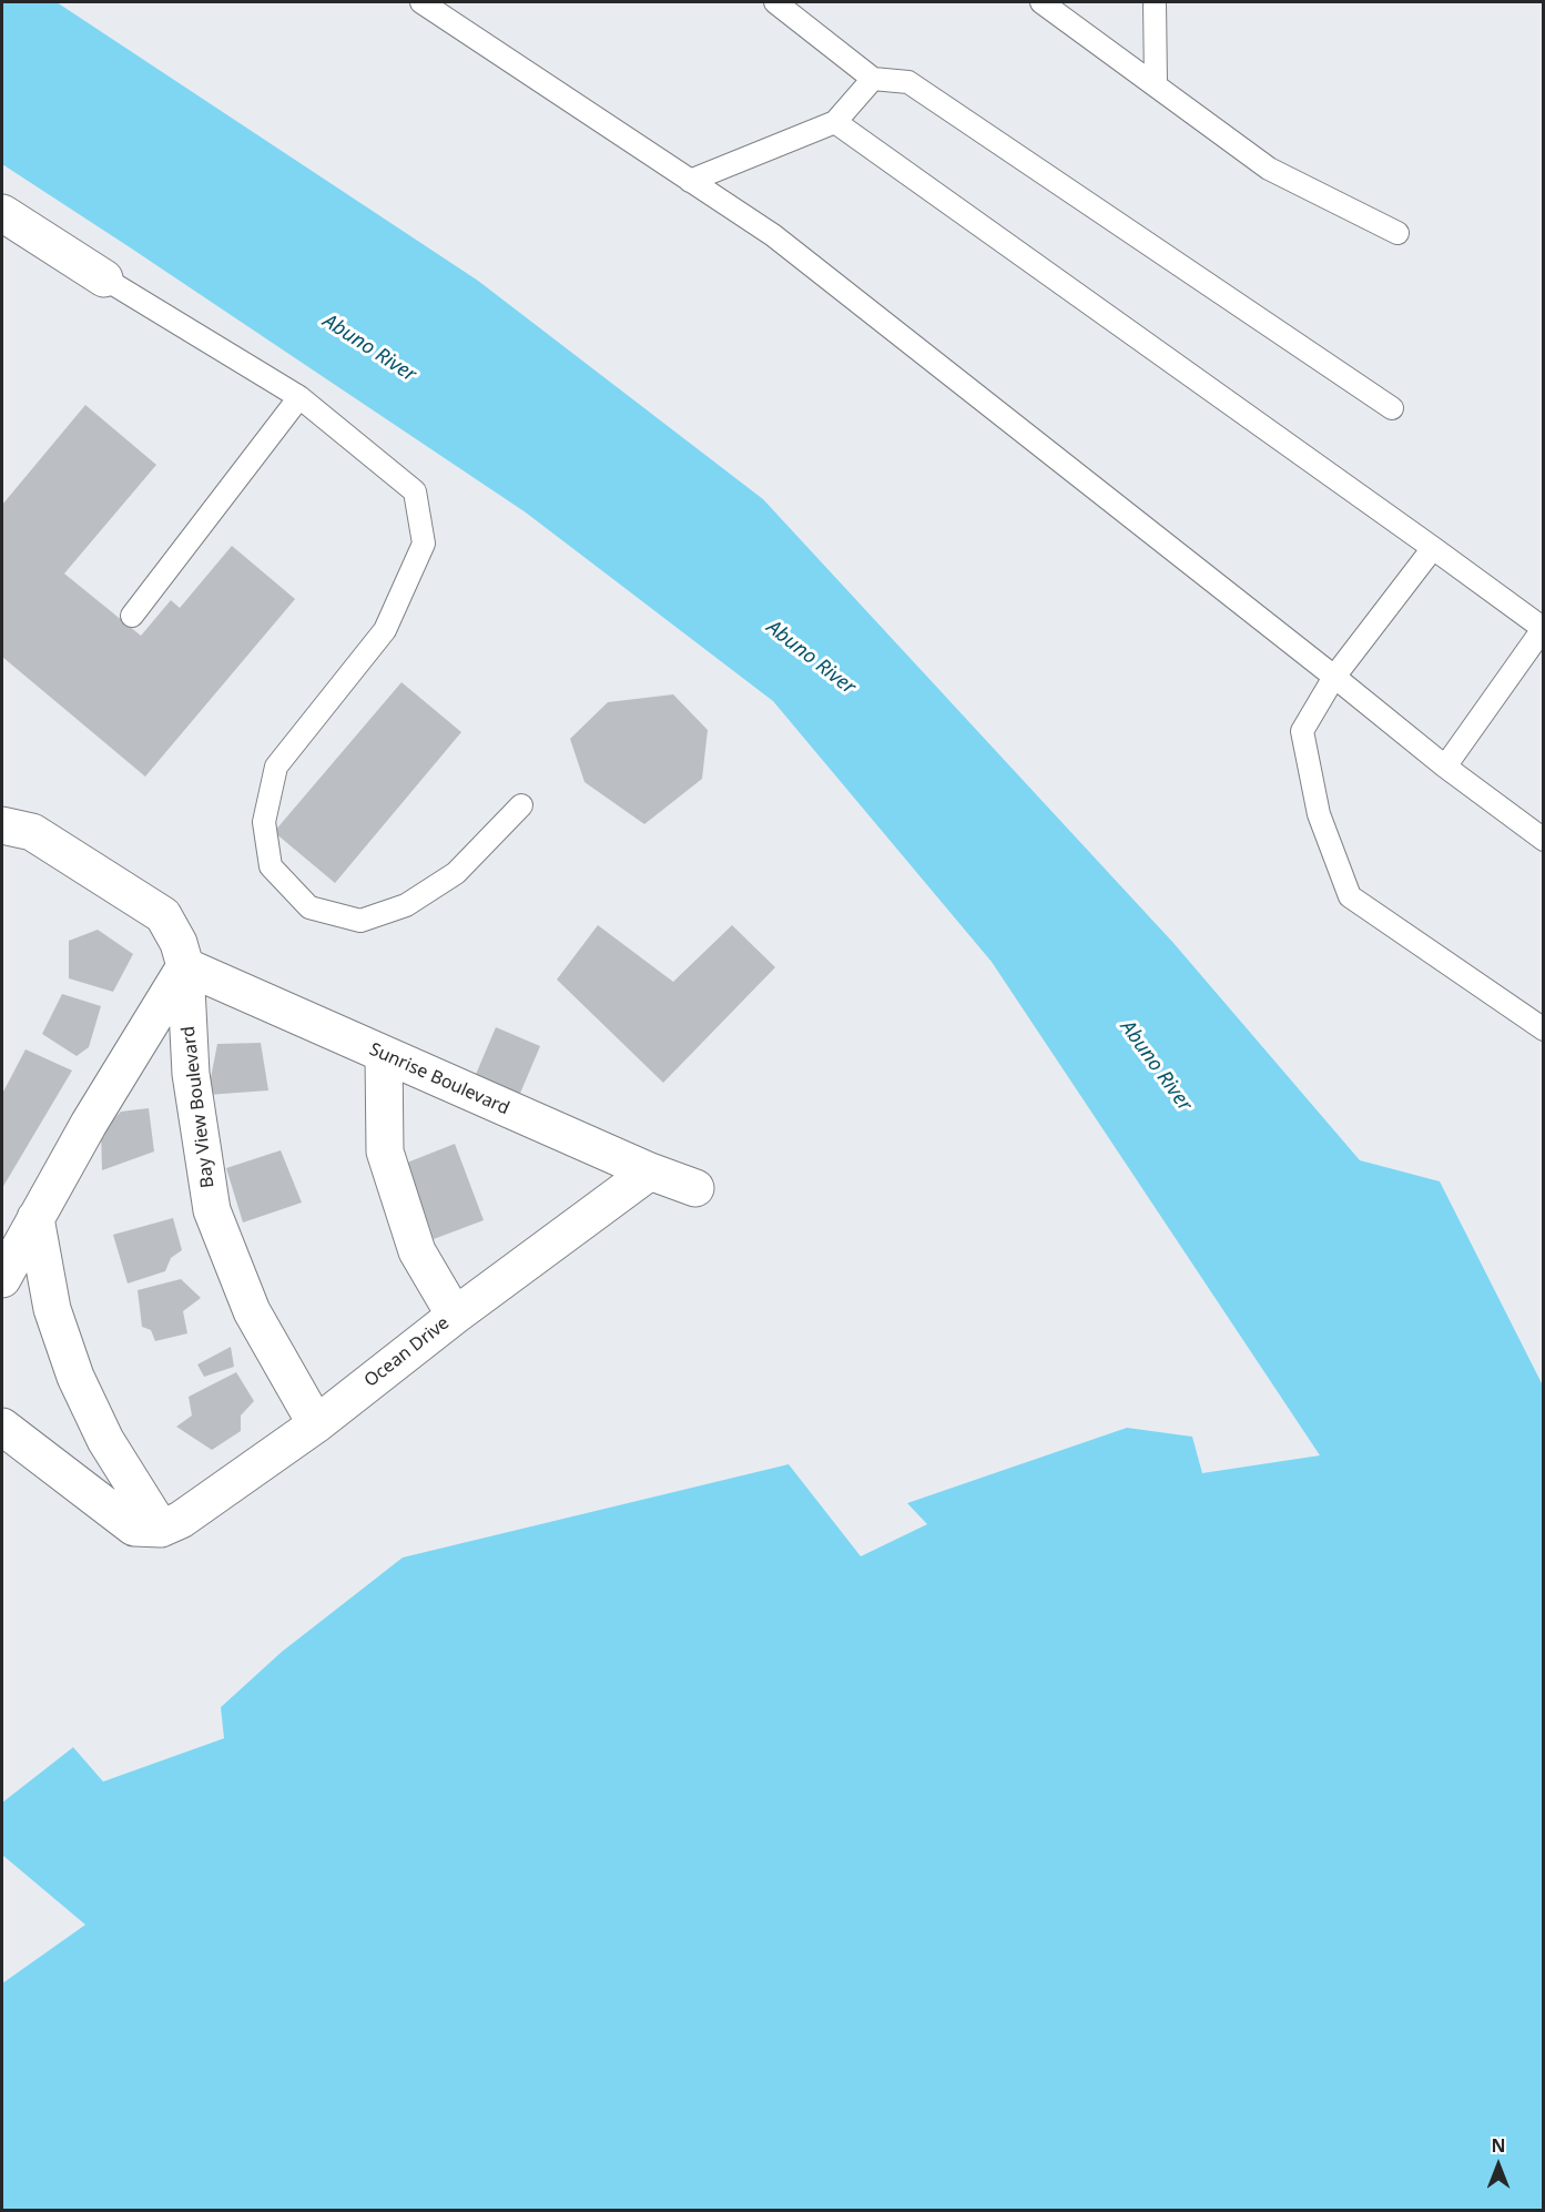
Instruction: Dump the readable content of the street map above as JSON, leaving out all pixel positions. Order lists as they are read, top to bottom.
{
  "streets": {
    "street": ["Sunrise Boulevard", "Bay View Boulevard", "Ocean Drive"]
  },
  "crossings": [
    ["Sunrise Boulevard", "Bay View Boulevard"],
    ["Sunrise Boulevard", "Ocean Drive"],
    ["Bay View Boulevard", "Ocean Drive"]
  ],
  "water": ["Abuno River"],
  "north": "top"
}
